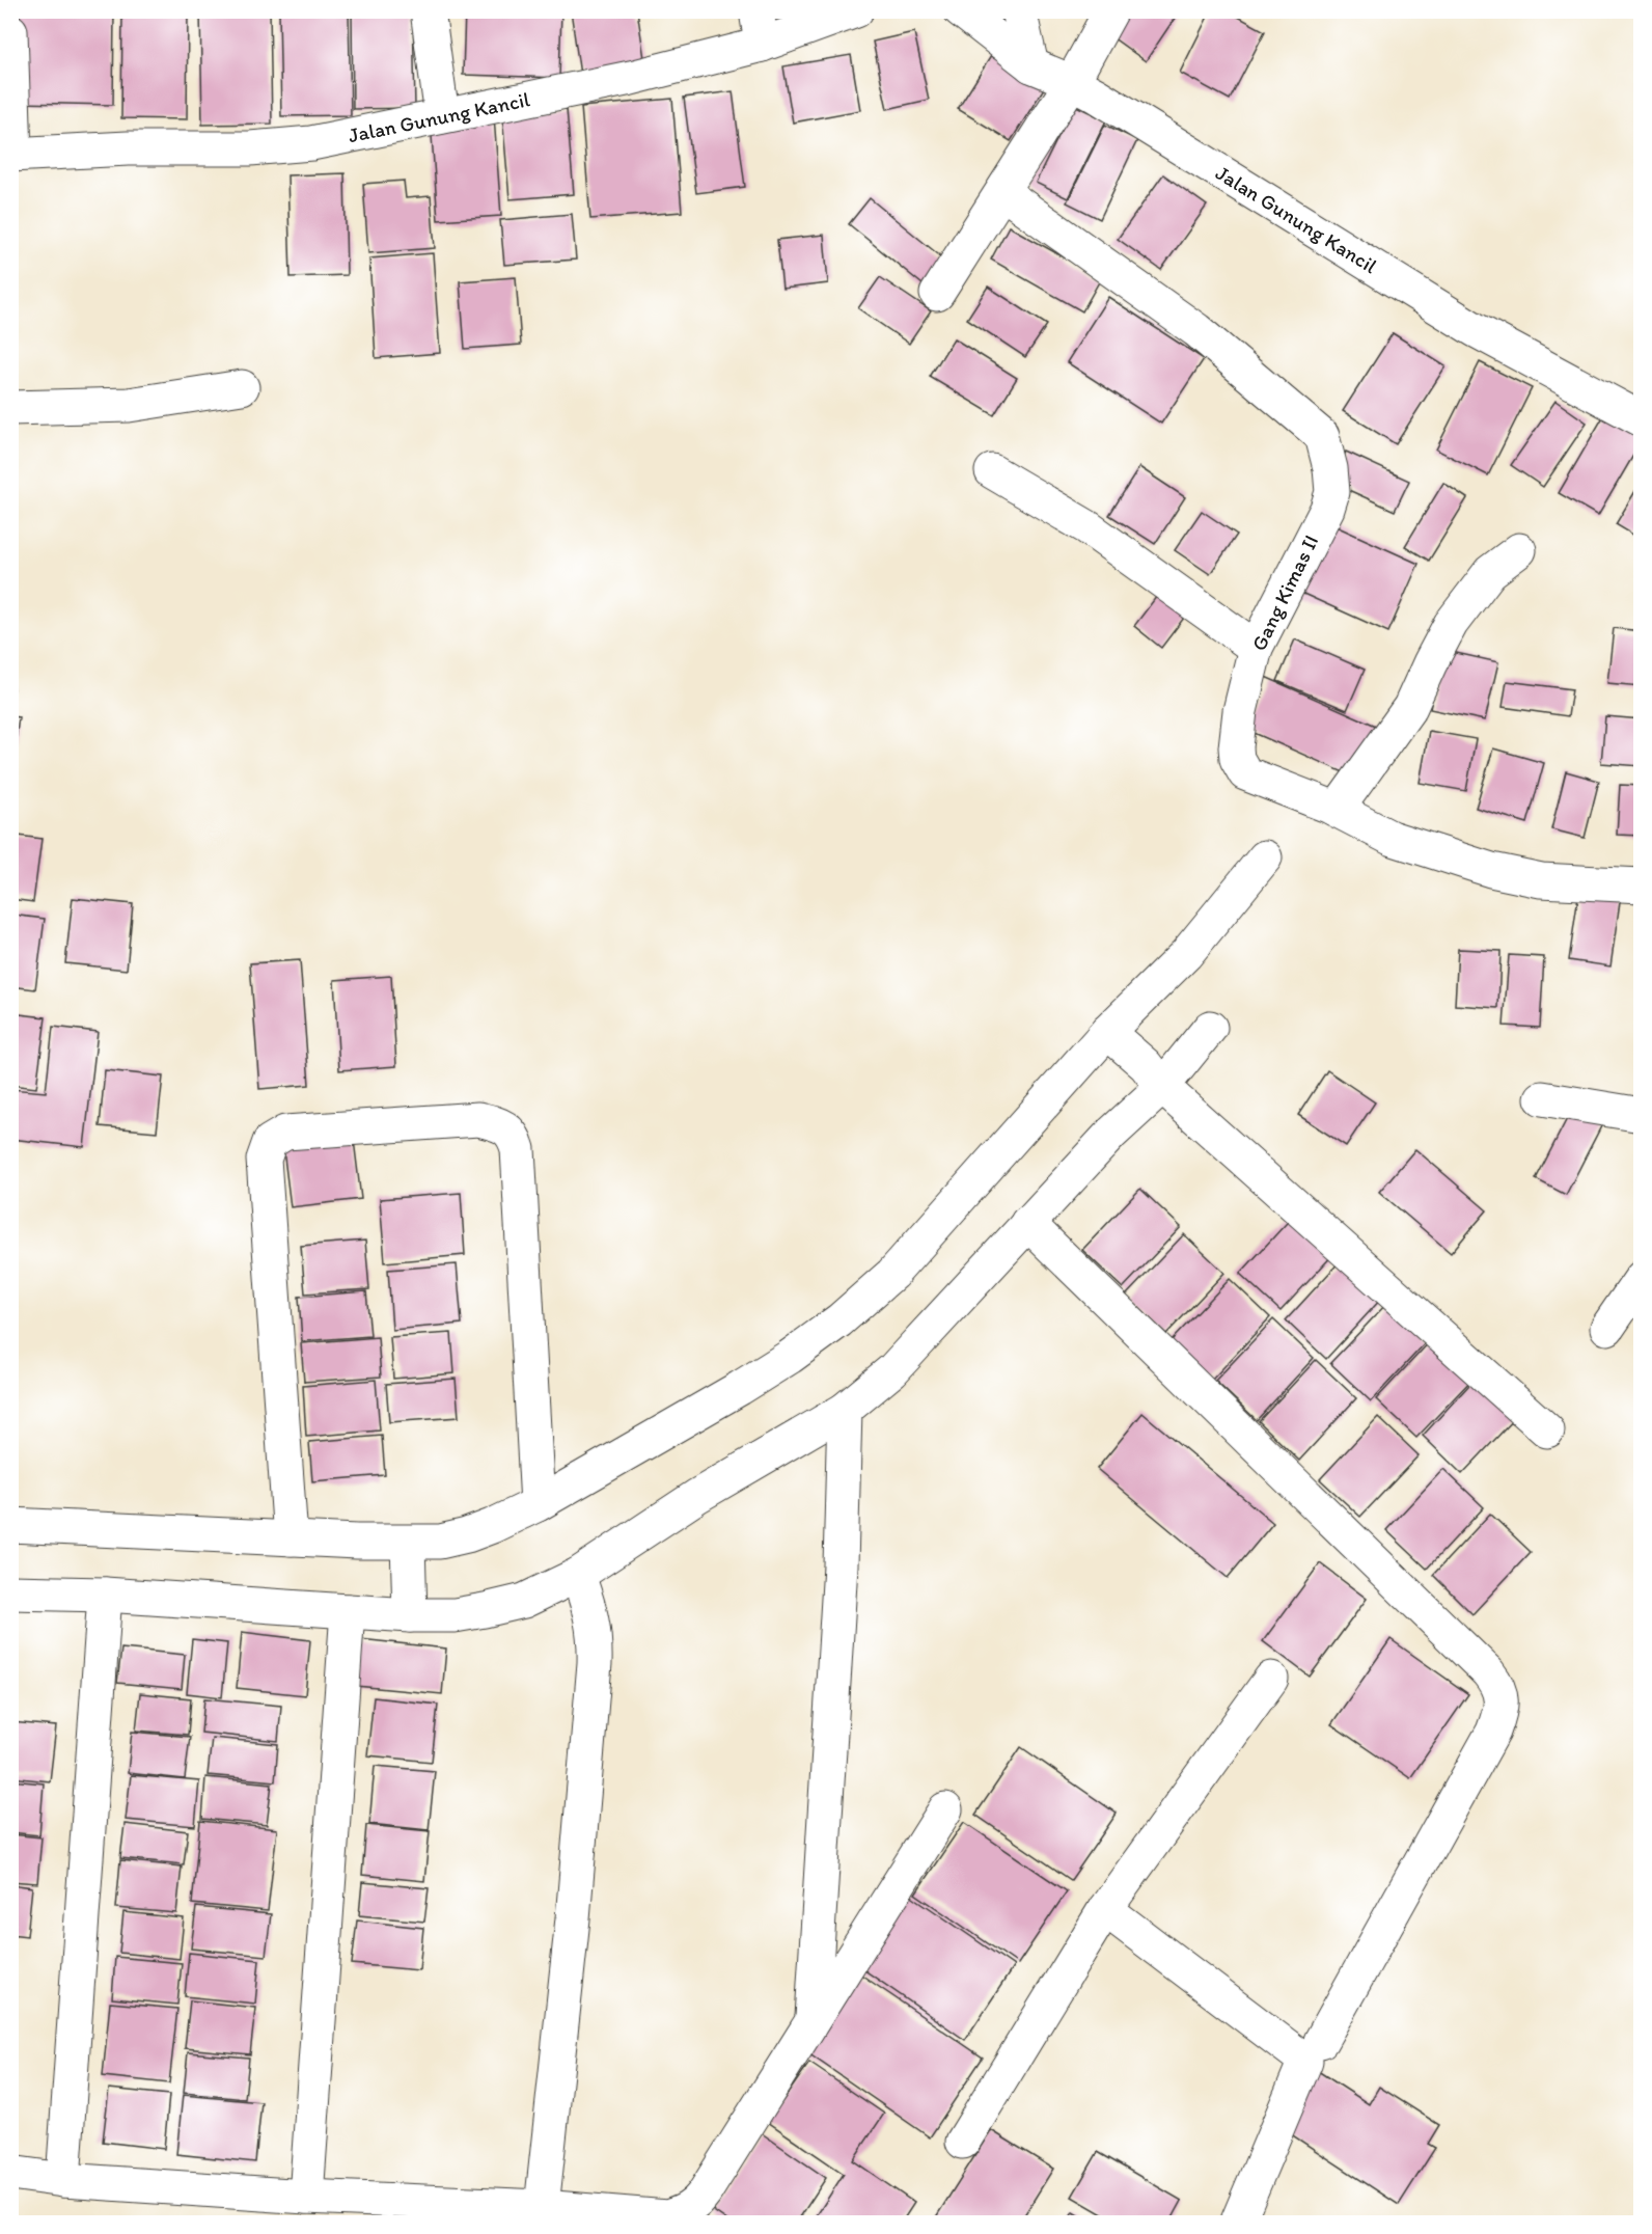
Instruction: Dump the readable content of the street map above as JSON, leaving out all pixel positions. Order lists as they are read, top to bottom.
{
  "streets": {
    "street": ["Jalan Gunung Kancil", "Gang Kimas II"]
  }
}
